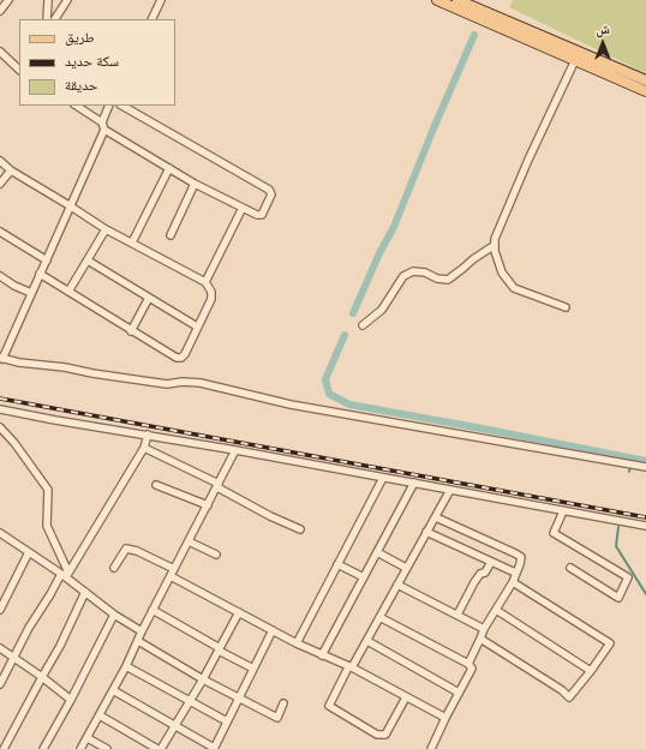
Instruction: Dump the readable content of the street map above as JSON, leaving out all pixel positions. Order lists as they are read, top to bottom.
{
  "legend": ["طريق", "سكة حديد", "حديقة"],
  "north": "top"
}
